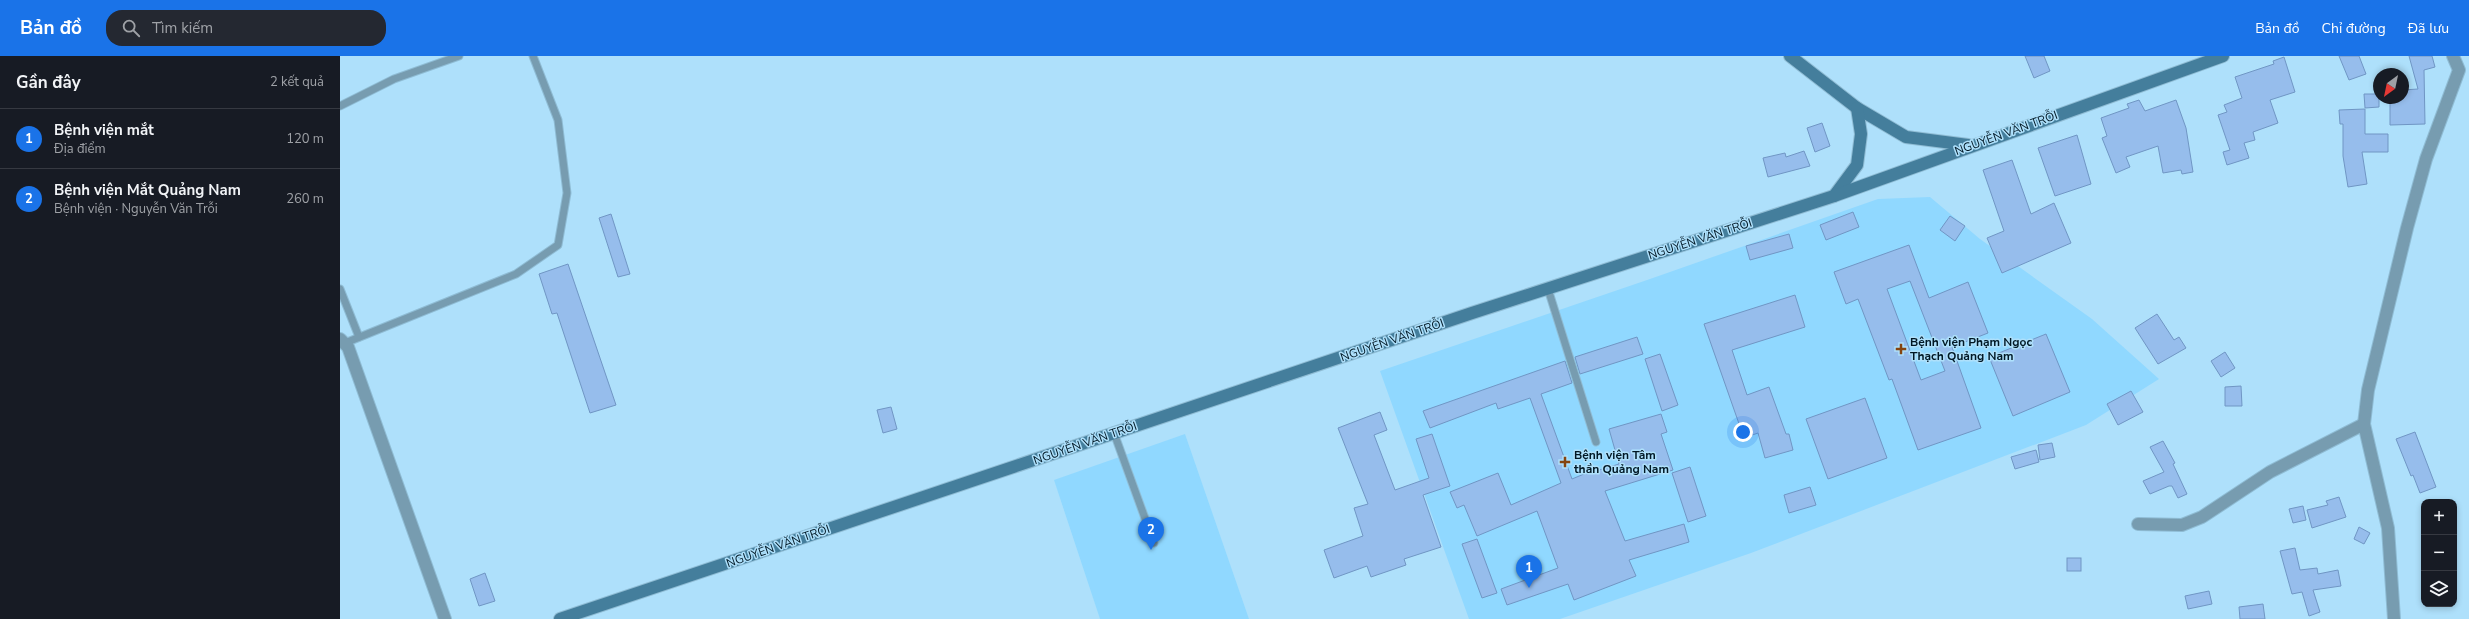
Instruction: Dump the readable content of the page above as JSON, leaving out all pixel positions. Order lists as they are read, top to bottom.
{
  "streets": {
    "street": ["NGUYỄN VĂN TRỖI"]
  },
  "places": {
    "health": ["Bệnh viện Phạm Ngọc Thạch Quảng Nam", "Bệnh viện Tâm thần Quảng Nam"]
  },
  "north": "bottom left",
  "page": {
    "header": "Bản đồ",
    "search": "Tìm kiếm",
    "nav": ["Bản đồ", "Chỉ đường", "Đã lưu"],
    "heading": ["Gần đây", "2 kết quả"],
    "list": [
      {
        "mark": "1",
        "name": "Bệnh viện mắt",
        "note": "Địa điểm",
        "value": "120 m"
      },
      {
        "mark": "2",
        "name": "Bệnh viện Mắt Quảng Nam",
        "note": "Bệnh viện · Nguyễn Văn Trỗi",
        "value": "260 m"
      }
    ],
    "map_buttons": ["+", "−"],
    "pins": ["2", "1"]
  }
}
